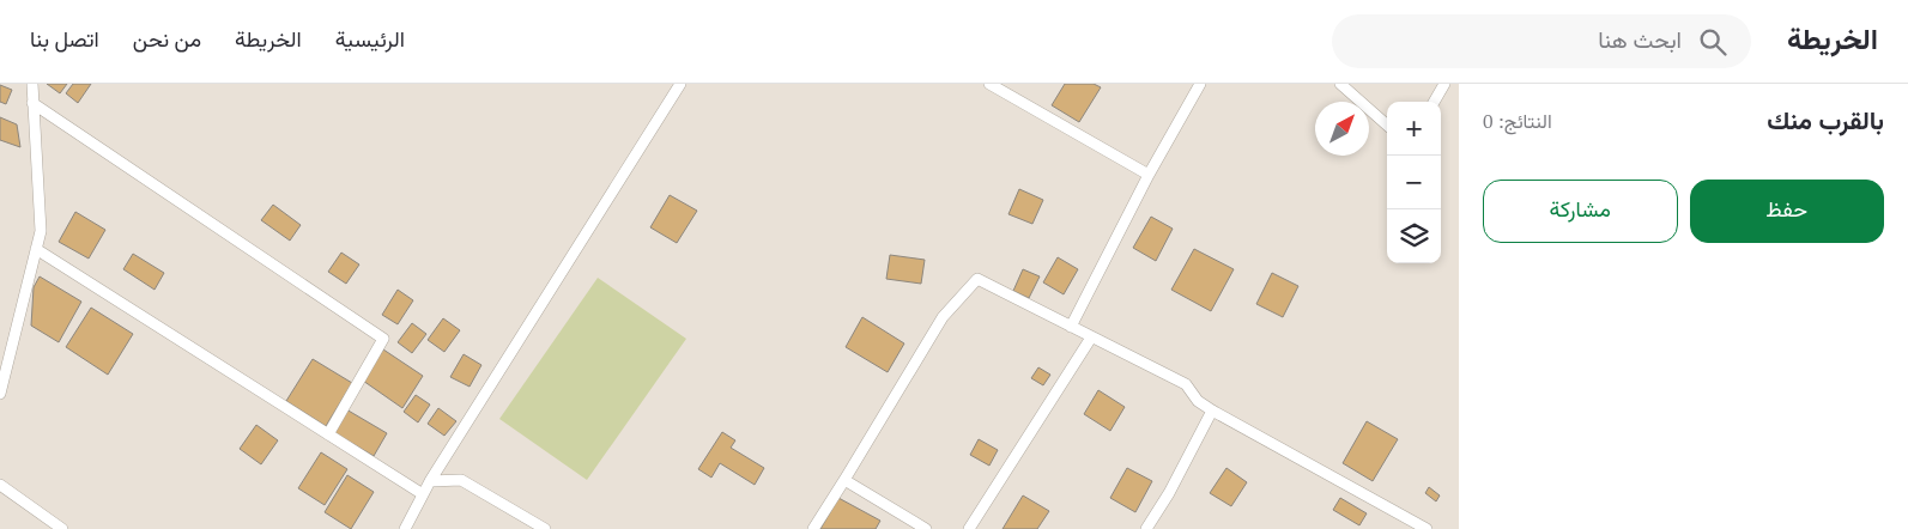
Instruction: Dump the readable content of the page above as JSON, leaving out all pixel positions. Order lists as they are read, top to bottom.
{
  "north": "top right",
  "page": {
    "header": "الخريطة",
    "search": "ابحث هنا",
    "nav": [
      "الرئيسية",
      "الخريطة",
      "من نحن",
      "اتصل بنا"
    ],
    "heading": ["بالقرب منك", "النتائج: 0"],
    "map_buttons": ["+", "−"],
    "buttons": ["حفظ", "مشاركة"]
  }
}
